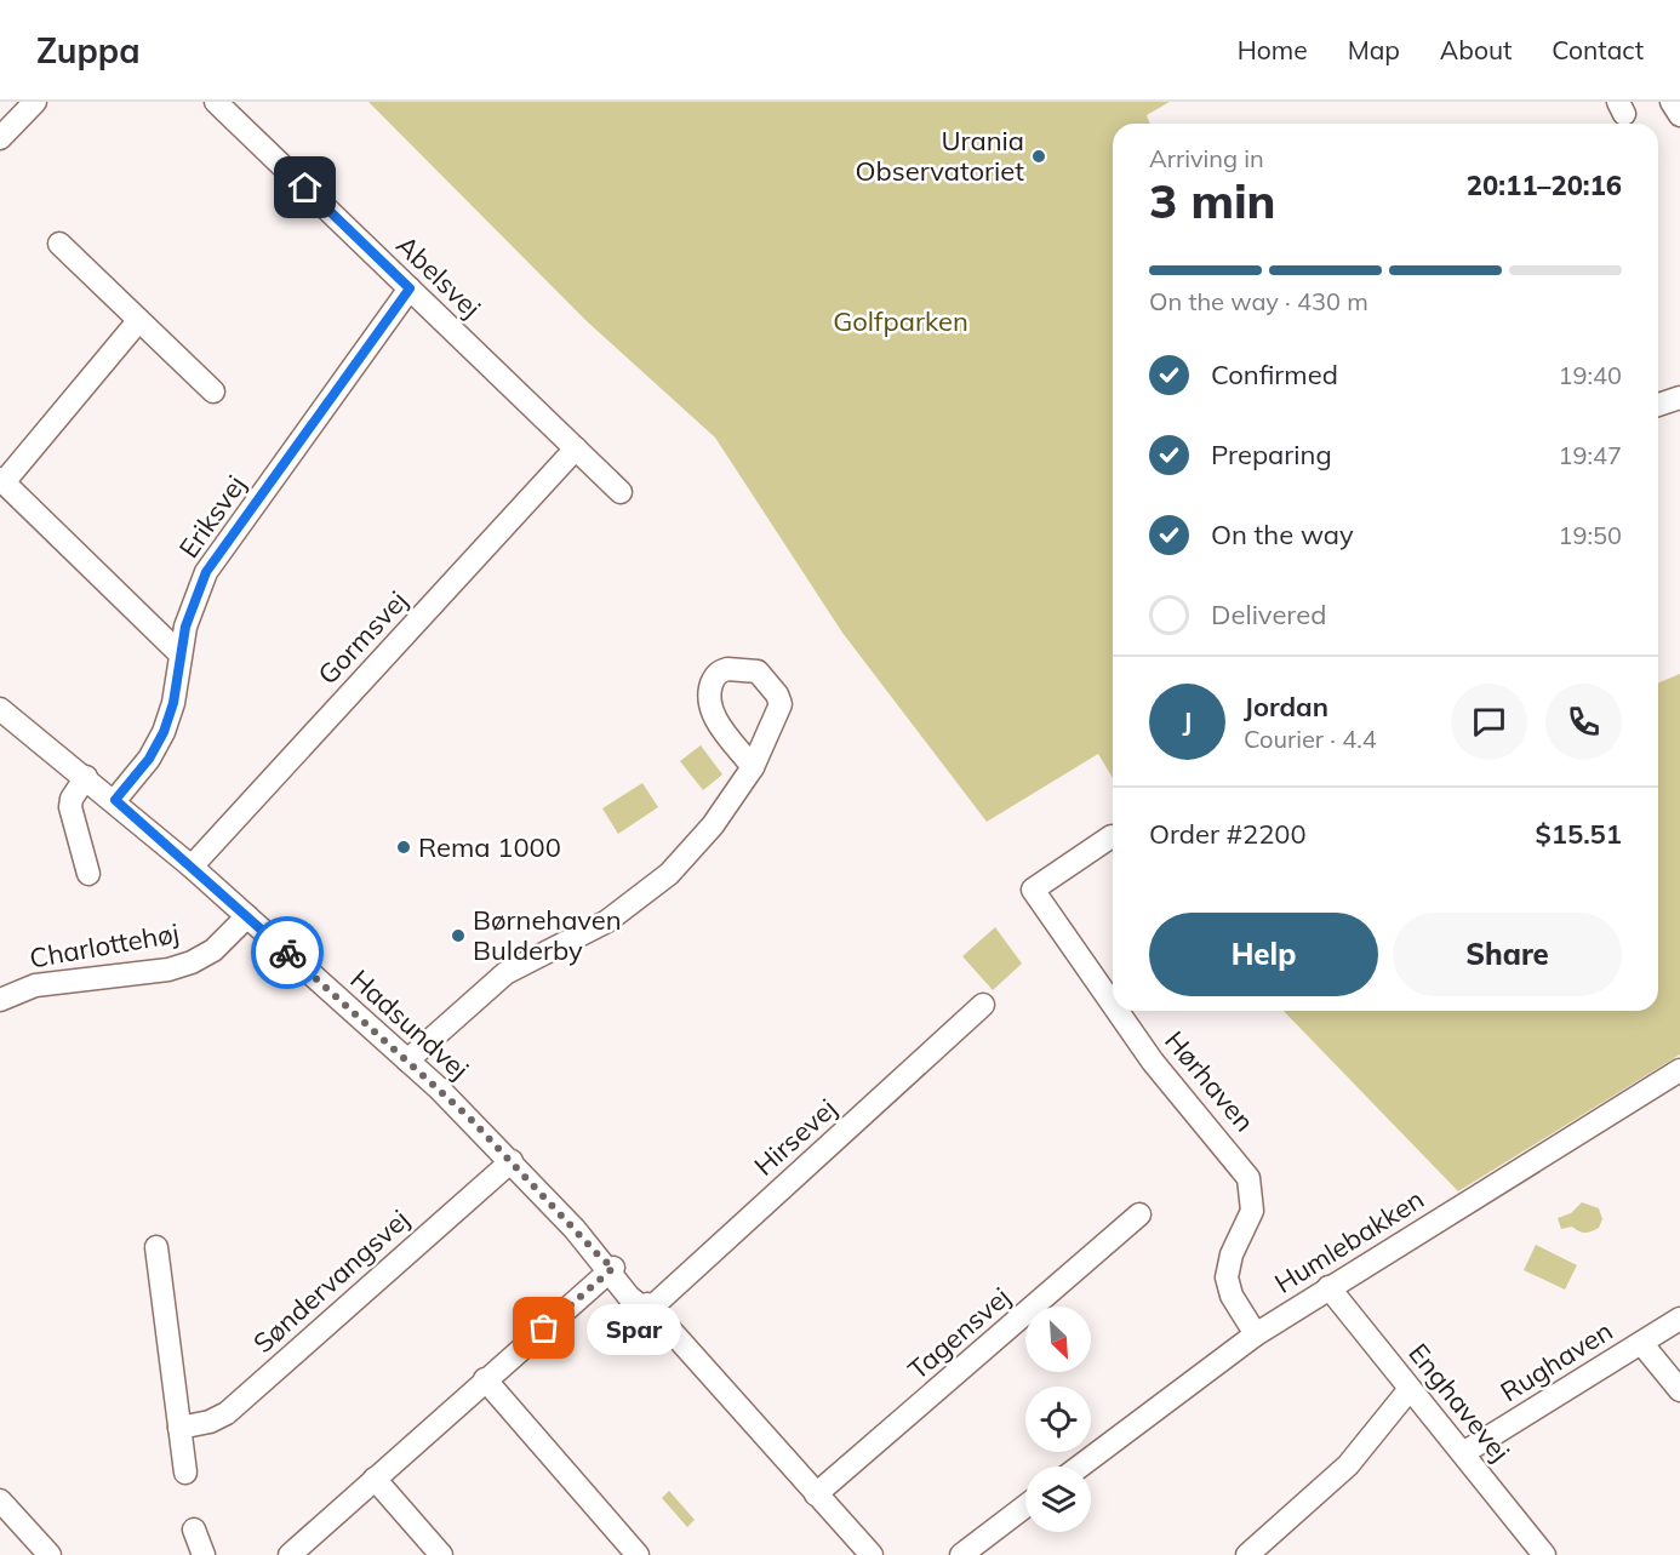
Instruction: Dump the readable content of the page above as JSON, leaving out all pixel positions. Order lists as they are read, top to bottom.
{
  "streets": {
    "street": [
      "Abelsvej",
      "Eriksvej",
      "Gormsvej",
      "Charlottehøj",
      "Hadsundvej",
      "Hørhaven",
      "Hirsevej",
      "Humlebakken",
      "Søndervangsvej",
      "Tagensvej",
      "Rughaven",
      "Enghavevej"
    ]
  },
  "crossings": [
    ["Abelsvej", "Eriksvej"],
    ["Abelsvej", "Gormsvej"],
    ["Eriksvej", "Hadsundvej"],
    ["Gormsvej", "Hadsundvej"],
    ["Charlottehøj", "Hadsundvej"],
    ["Hadsundvej", "Hirsevej"],
    ["Hadsundvej", "Søndervangsvej"],
    ["Hadsundvej", "Tagensvej"],
    ["Hørhaven", "Humlebakken"],
    ["Humlebakken", "Enghavevej"],
    ["Rughaven", "Enghavevej"]
  ],
  "parks": ["Golfparken"],
  "places": [
    "Urania Observatoriet",
    "Rema 1000",
    "Børnehaven Bulderby",
    "Spar"
  ],
  "north": "bottom right",
  "page": {
    "header": "Zuppa",
    "nav": [
      "Home",
      "Map",
      "About",
      "Contact"
    ],
    "heading": ["3 min", "Arriving in", "20:11–20:16"],
    "panel": [
      "Jordan",
      "Courier · 4.4",
      "Order #2200",
      "$15.51"
    ],
    "bar": "On the way · 430 m",
    "list": [
      ["Confirmed", "19:40"],
      ["Preparing", "19:47"],
      ["On the way", "19:50"],
      "Delivered"
    ],
    "round": "J",
    "buttons": ["Help", "Share"],
    "bubble": "Spar"
  }
}
